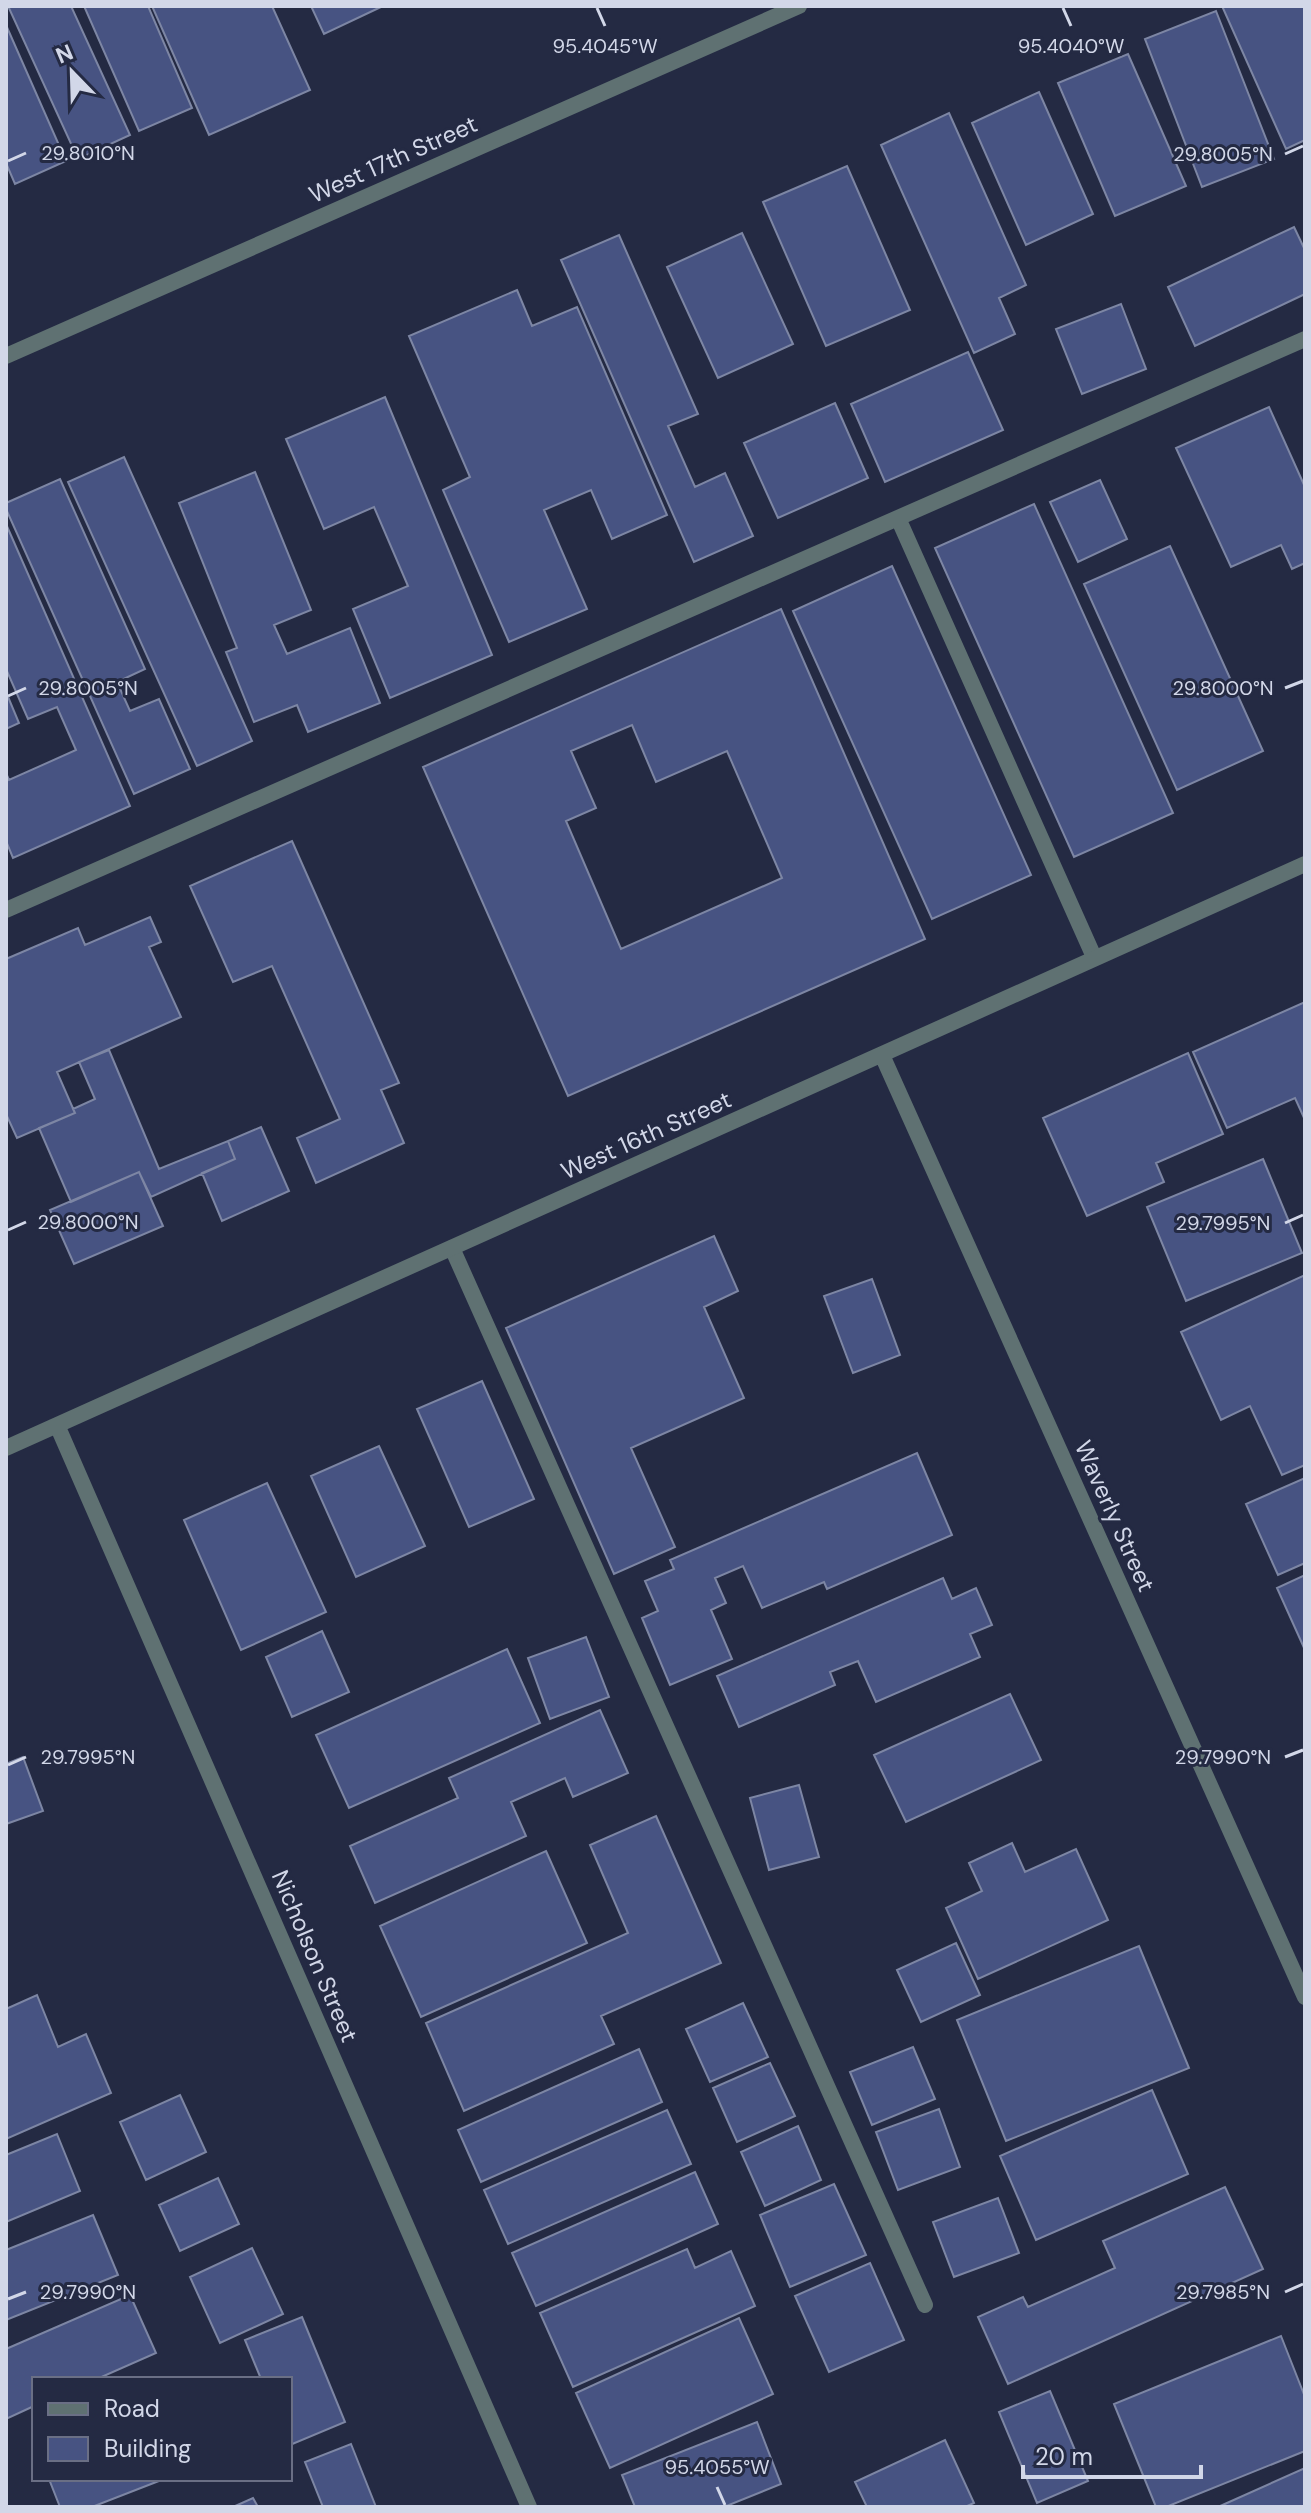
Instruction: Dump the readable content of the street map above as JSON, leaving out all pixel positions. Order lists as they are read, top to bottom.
{
  "streets": {
    "street": [
      "West 17th Street",
      "West 16th Street",
      "Waverly Street",
      "Nicholson Street"
    ]
  },
  "crossings": [
    ["West 16th Street", "Waverly Street"],
    ["West 16th Street", "Nicholson Street"]
  ],
  "legend": ["Road", "Building"],
  "scale_bar": "20 m",
  "north": "top left",
  "coordinates": [
    "95.4045°W",
    "95.4040°W",
    "29.8010°N",
    "29.8005°N",
    "29.8000°N",
    "29.7995°N",
    "29.7990°N",
    "29.7985°N",
    "95.4055°W"
  ]
}
